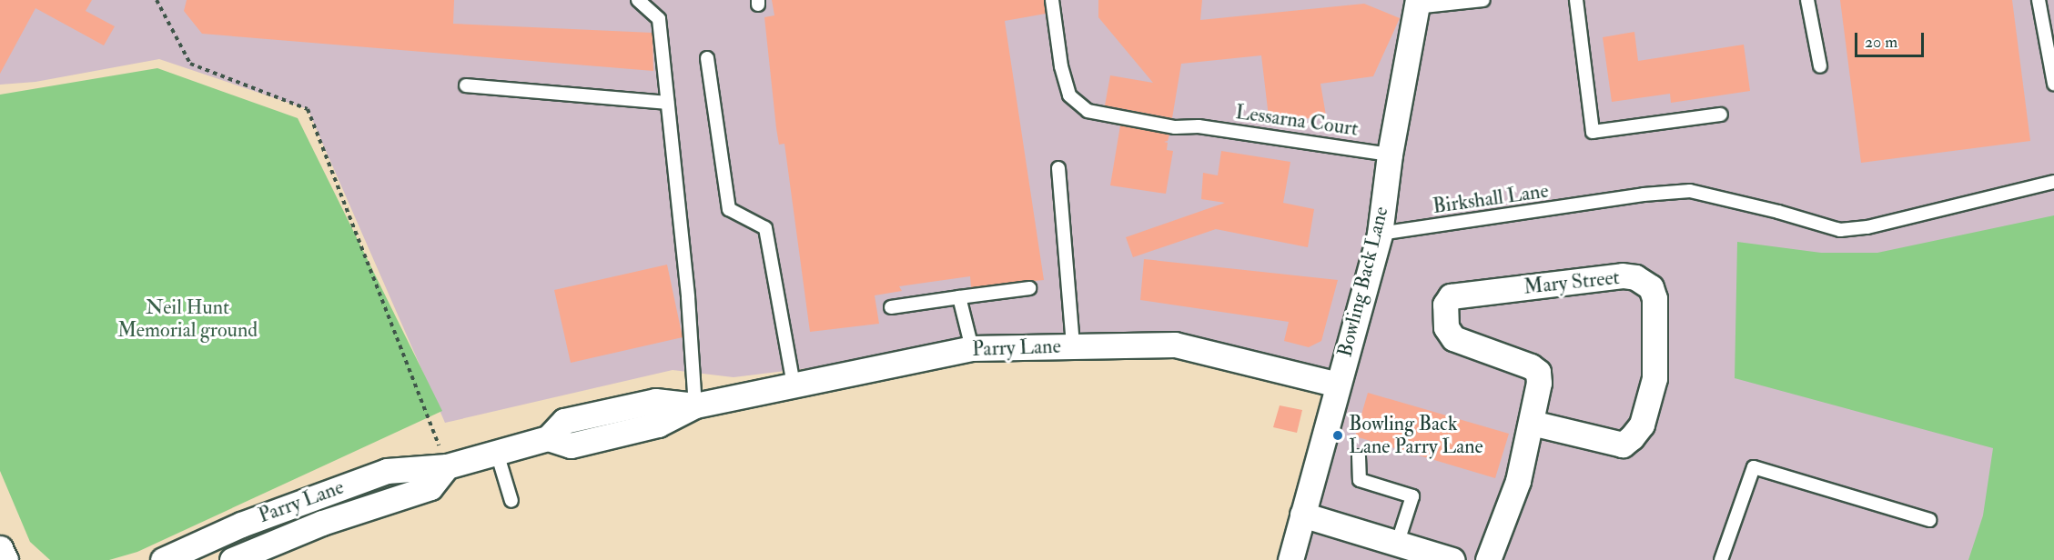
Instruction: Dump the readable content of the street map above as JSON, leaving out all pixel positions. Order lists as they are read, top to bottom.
{
  "streets": {
    "street": ["Bowling Back Lane", "Mary Street", "Parry Lane"],
    "lane": ["Lessarna Court", "Birkshall Lane"]
  },
  "crossings": [
    ["Lessarna Court", "Bowling Back Lane"],
    ["Birkshall Lane", "Bowling Back Lane"],
    ["Bowling Back Lane", "Parry Lane"]
  ],
  "parks": ["Neil Hunt Memorial ground"],
  "places": ["Bowling Back Lane Parry Lane"],
  "scale_bar": "20 m"
}
